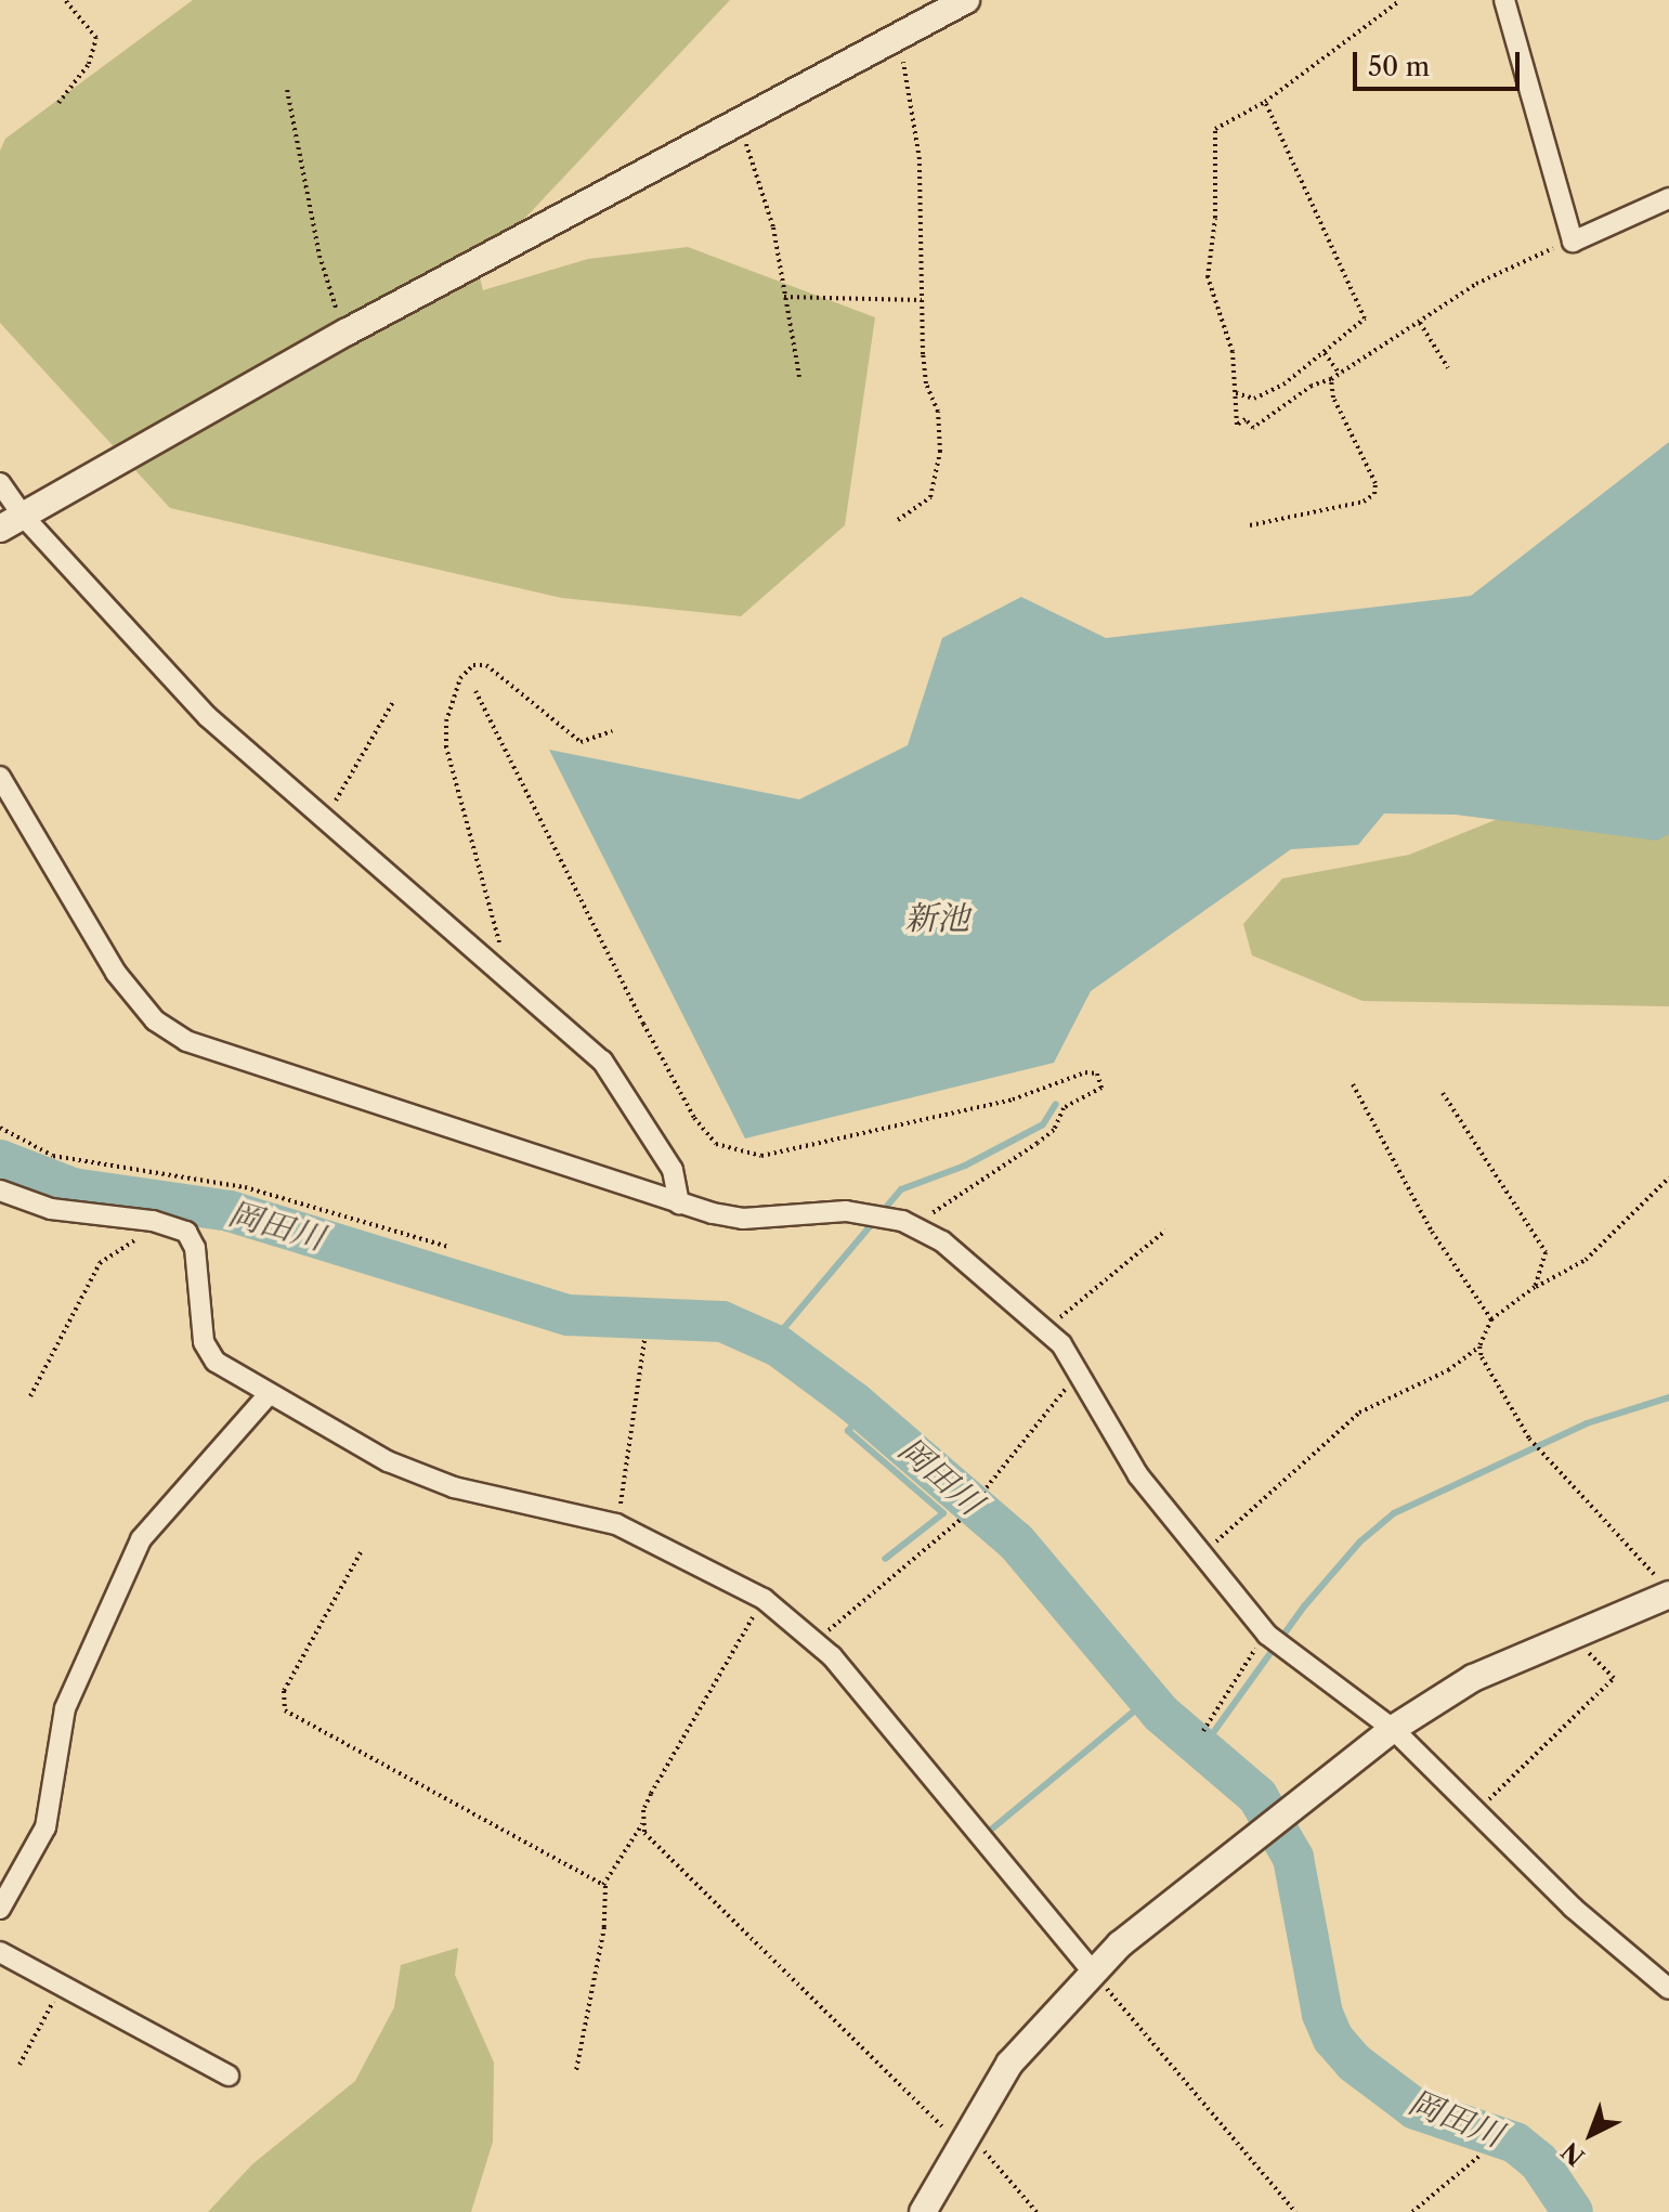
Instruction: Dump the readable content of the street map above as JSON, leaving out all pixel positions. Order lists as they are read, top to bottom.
{
  "water": ["新池", "岡田川"],
  "scale_bar": "50 m",
  "north": "bottom left"
}
